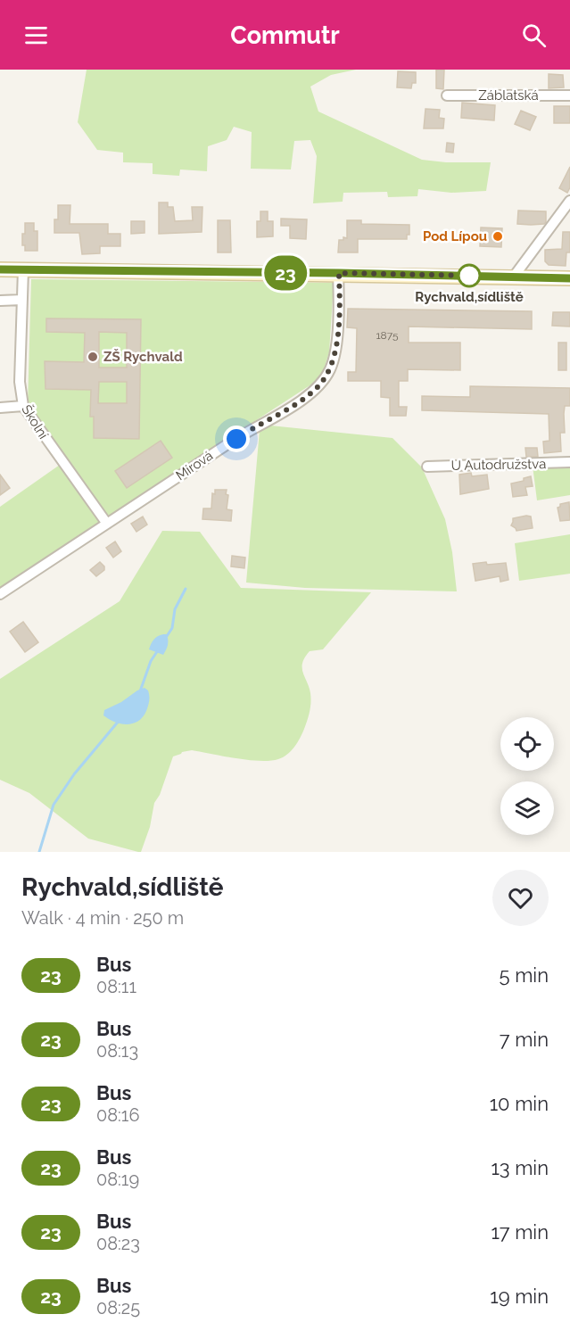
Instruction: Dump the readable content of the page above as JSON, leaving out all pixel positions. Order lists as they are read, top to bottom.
{
  "streets": {
    "street": [
      "Záblatská",
      "Školní",
      "U Autodružstva",
      "Mírová"
    ]
  },
  "crossings": [
    ["Školní", "Mírová"]
  ],
  "places": ["Pod Lípou", "Rychvald,sídliště", "ZŠ Rychvald"],
  "lines": ["bus line 23"],
  "house_numbers": ["1875"],
  "page": {
    "header": "Commutr",
    "on_map": "23",
    "heading": ["Rychvald,sídliště", "Walk · 4 min · 250 m"],
    "list": [
      {
        "mark": "23",
        "name": "Bus",
        "note": "08:11",
        "value": "5 min"
      },
      {
        "mark": "23",
        "name": "Bus",
        "note": "08:13",
        "value": "7 min"
      },
      {
        "mark": "23",
        "name": "Bus",
        "note": "08:16",
        "value": "10 min"
      },
      {
        "mark": "23",
        "name": "Bus",
        "note": "08:19",
        "value": "13 min"
      },
      {
        "mark": "23",
        "name": "Bus",
        "note": "08:23",
        "value": "17 min"
      },
      {
        "mark": "23",
        "name": "Bus",
        "note": "08:25",
        "value": "19 min"
      }
    ]
  }
}
